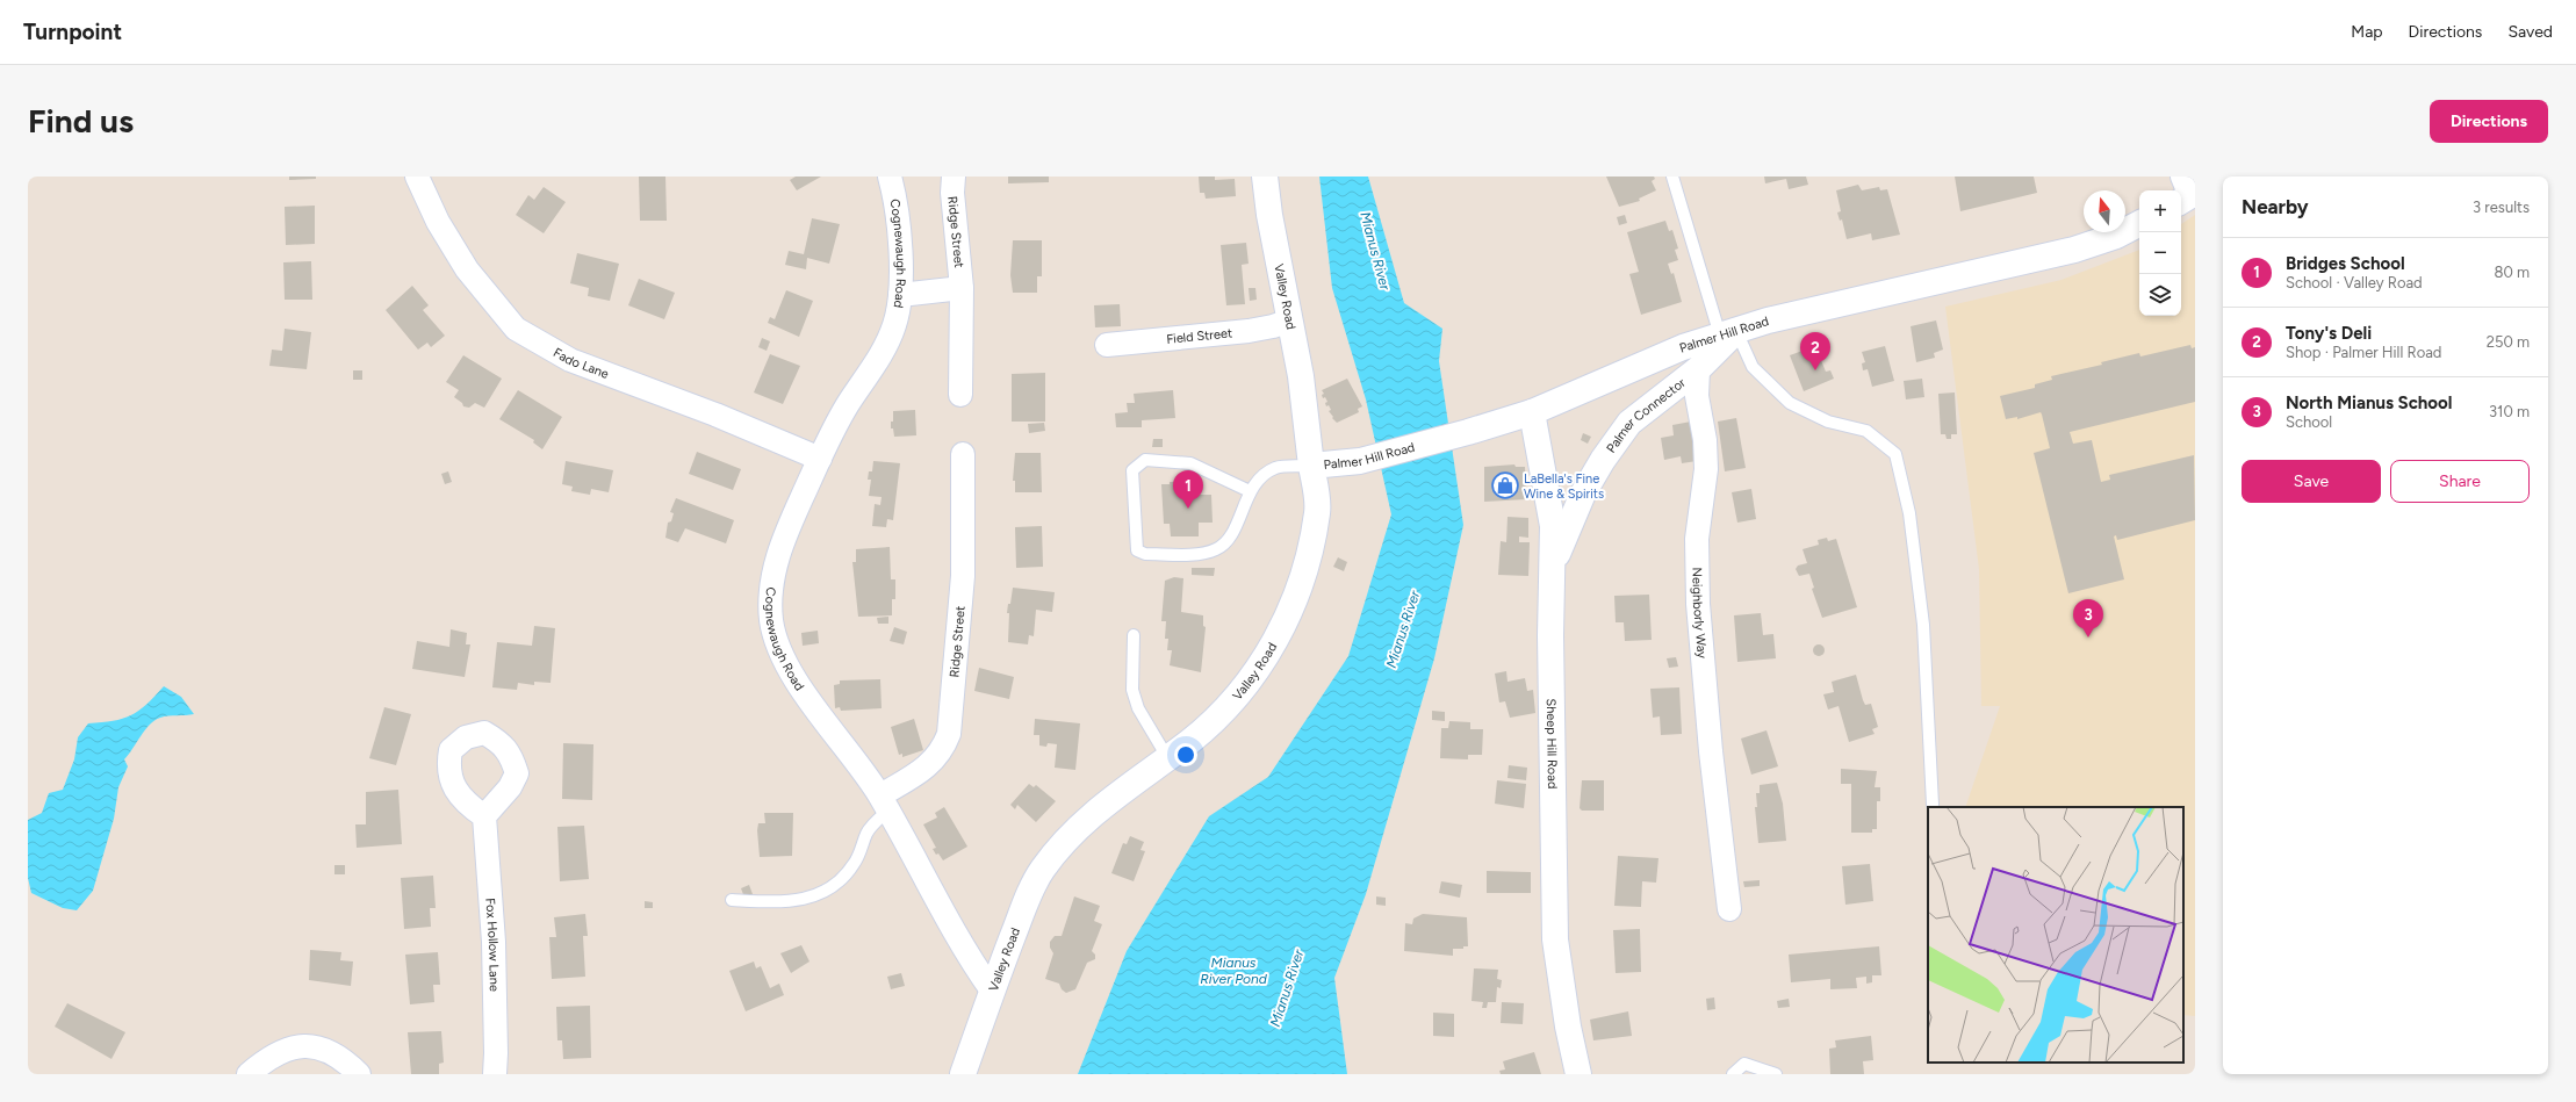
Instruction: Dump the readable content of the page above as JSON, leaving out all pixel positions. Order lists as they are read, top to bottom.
{
  "streets": {
    "main road": [
      "Valley Road",
      "Palmer Hill Road",
      "Palmer Connector",
      "Sheep Hill Road"
    ],
    "street": [
      "Ridge Street",
      "Cognewaugh Road",
      "Field Street",
      "Fado Lane",
      "Neighborly Way",
      "Fox Hollow Lane"
    ]
  },
  "crossings": [
    ["Ridge Street", "Cognewaugh Road"],
    ["Cognewaugh Road", "Valley Road"],
    ["Cognewaugh Road", "Fado Lane"],
    ["Valley Road", "Field Street"],
    ["Valley Road", "Palmer Hill Road"],
    ["Palmer Hill Road", "Sheep Hill Road"],
    ["Palmer Connector", "Neighborly Way"],
    ["Palmer Connector", "Sheep Hill Road"]
  ],
  "water": ["Mianus River", "Mianus River Pond"],
  "places": {
    "shop": ["LaBella's Fine Wine & Spirits"]
  },
  "north": "top",
  "page": {
    "header": "Turnpoint",
    "nav": ["Map", "Directions", "Saved"],
    "buttons": [
      "Directions",
      ["Save", "Share"]
    ],
    "title": "Find us",
    "heading": ["Nearby", "3 results"],
    "map_buttons": ["+", "−"],
    "list": [
      {
        "mark": "1",
        "name": "Bridges School",
        "note": "School · Valley Road",
        "value": "80 m"
      },
      {
        "mark": "2",
        "name": "Tony's Deli",
        "note": "Shop · Palmer Hill Road",
        "value": "250 m"
      },
      {
        "mark": "3",
        "name": "North Mianus School",
        "note": "School",
        "value": "310 m"
      }
    ],
    "pins": ["2", "1", "3"]
  }
}
